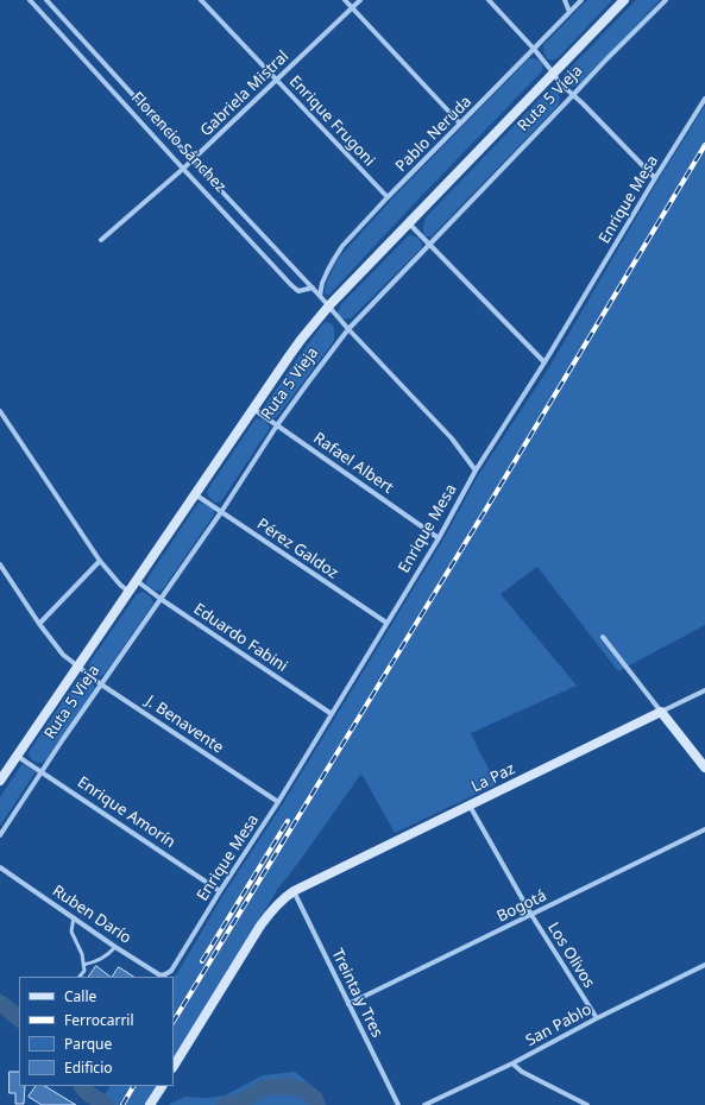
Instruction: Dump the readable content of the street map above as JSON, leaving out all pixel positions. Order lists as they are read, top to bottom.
{
  "streets": {
    "street": [
      "Gabriela Mistral",
      "Ruta 5 Vieja",
      "Enrique Frugoni",
      "Pablo Neruda",
      "Florencio Sánchez",
      "Enrique Mesa",
      "Rafael Albert",
      "Pérez Galdoz",
      "Eduardo Fabini",
      "J. Benavente",
      "La Paz",
      "Enrique Amorín",
      "Bogotá",
      "Ruben Darío",
      "Los Olivos",
      "Treinta y Tres",
      "San Pablo"
    ]
  },
  "crossings": [
    ["Gabriela Mistral", "Enrique Frugoni"],
    ["Gabriela Mistral", "Florencio Sánchez"],
    ["Ruta 5 Vieja", "Florencio Sánchez"],
    ["Ruta 5 Vieja", "Rafael Albert"],
    ["Ruta 5 Vieja", "Pérez Galdoz"],
    ["Ruta 5 Vieja", "Eduardo Fabini"],
    ["Ruta 5 Vieja", "J. Benavente"],
    ["Ruta 5 Vieja", "Enrique Amorín"],
    ["Enrique Frugoni", "Pablo Neruda"],
    ["Pablo Neruda", "Florencio Sánchez"],
    ["Florencio Sánchez", "Enrique Mesa"],
    ["Enrique Mesa", "Rafael Albert"],
    ["Enrique Mesa", "Pérez Galdoz"],
    ["Enrique Mesa", "Eduardo Fabini"],
    ["Enrique Mesa", "J. Benavente"],
    ["Enrique Mesa", "Enrique Amorín"],
    ["Enrique Mesa", "Ruben Darío"],
    ["La Paz", "Los Olivos"],
    ["La Paz", "Treinta y Tres"],
    ["Bogotá", "Los Olivos"],
    ["Bogotá", "Treinta y Tres"],
    ["Los Olivos", "San Pablo"]
  ],
  "legend": [
    "Calle",
    "Ferrocarril",
    "Parque",
    "Edificio"
  ]
}
